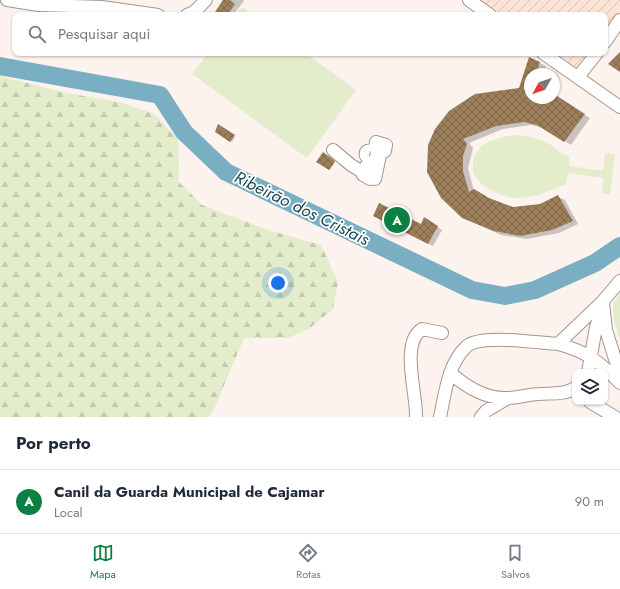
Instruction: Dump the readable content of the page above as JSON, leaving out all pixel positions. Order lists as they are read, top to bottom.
{
  "water": ["Ribeirão dos Cristais"],
  "north": "bottom left",
  "page": {
    "search": "Pesquisar aqui",
    "pins": "A",
    "heading": "Por perto",
    "list": [
      {
        "mark": "A",
        "name": "Canil da Guarda Municipal de Cajamar",
        "note": "Local",
        "value": "90 m"
      }
    ],
    "nav": ["Mapa", "Rotas", "Salvos"]
  }
}
